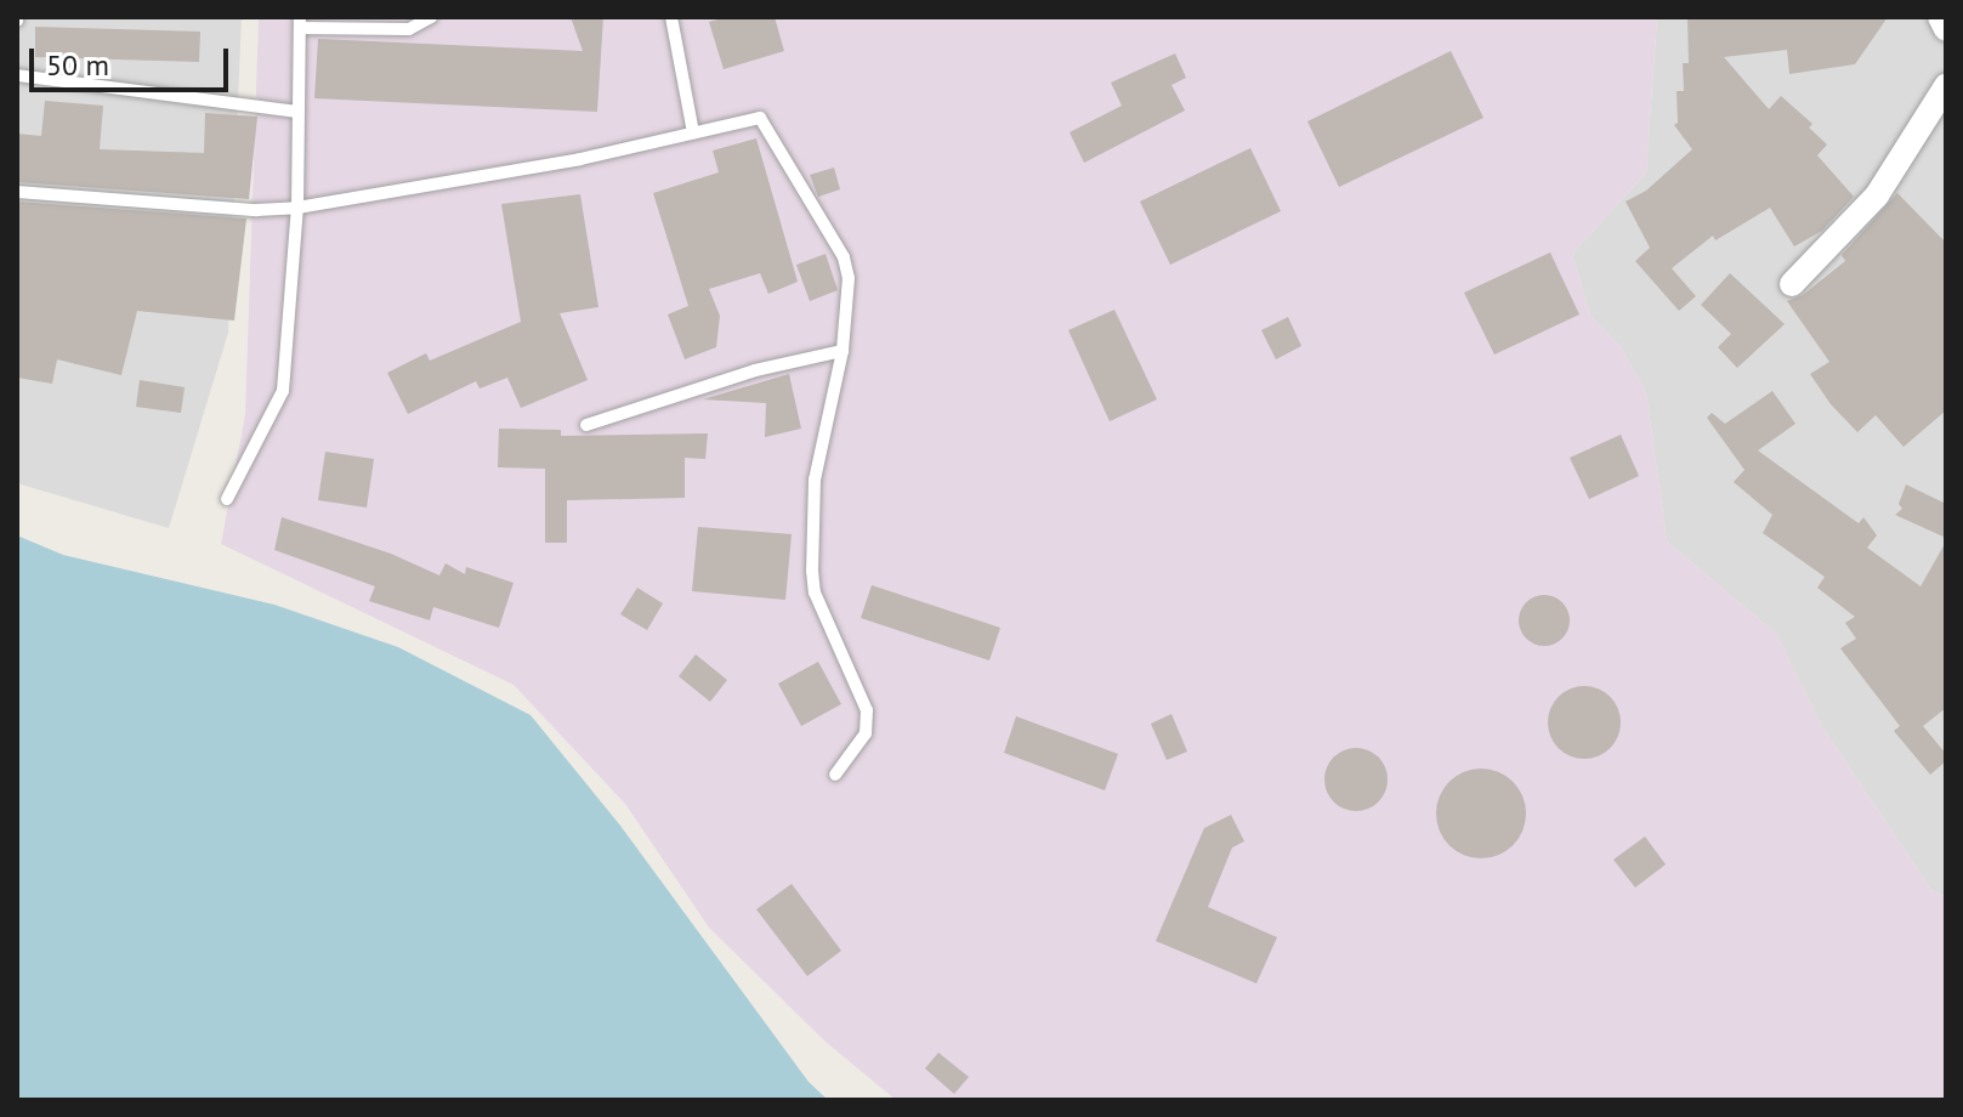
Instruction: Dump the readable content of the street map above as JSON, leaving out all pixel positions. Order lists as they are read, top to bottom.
{
  "scale_bar": "50 m"
}
